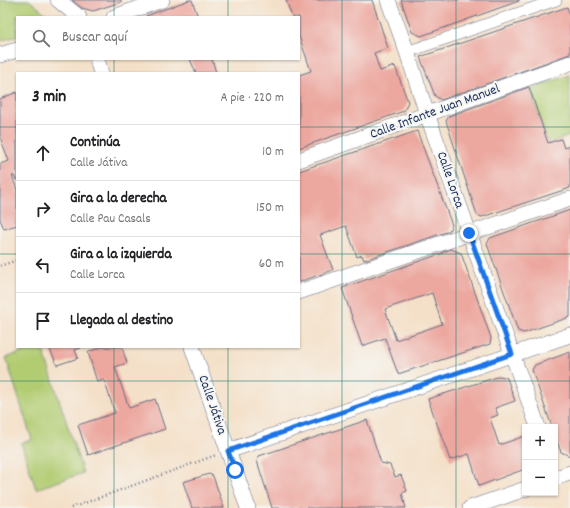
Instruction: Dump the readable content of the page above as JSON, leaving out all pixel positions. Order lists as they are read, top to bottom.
{
  "streets": {
    "street": ["Calle Infante Juan Manuel", "Calle Lorca", "Calle Játiva"]
  },
  "crossings": [
    ["Calle Infante Juan Manuel", "Calle Lorca"]
  ],
  "page": {
    "search": "Buscar aquí",
    "heading": ["3 min", "A pie · 220 m"],
    "list": [
      ["Continúa", "Calle Játiva", "10 m"],
      ["Gira a la derecha", "Calle Pau Casals", "150 m"],
      ["Gira a la izquierda", "Calle Lorca", "60 m"],
      "Llegada al destino"
    ],
    "map_buttons": ["+", "−"]
  }
}
